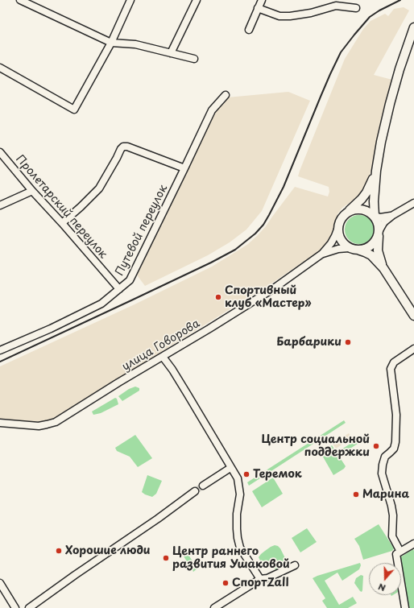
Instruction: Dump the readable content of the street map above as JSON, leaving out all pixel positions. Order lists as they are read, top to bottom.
{
  "streets": {
    "street": ["Пролетарский переулок", "Путевой переулок", "улица Говорова"]
  },
  "crossings": [
    ["Пролетарский переулок", "Путевой переулок"]
  ],
  "places": [
    "Спортивный клуб «Мастер»",
    "Барбарики",
    "Центр социальной поддержки",
    "Теремок",
    "Марина",
    "Хорошие люди",
    "Центр раннего развития Ушаковой",
    "СпортZall"
  ],
  "north": "bottom"
}
